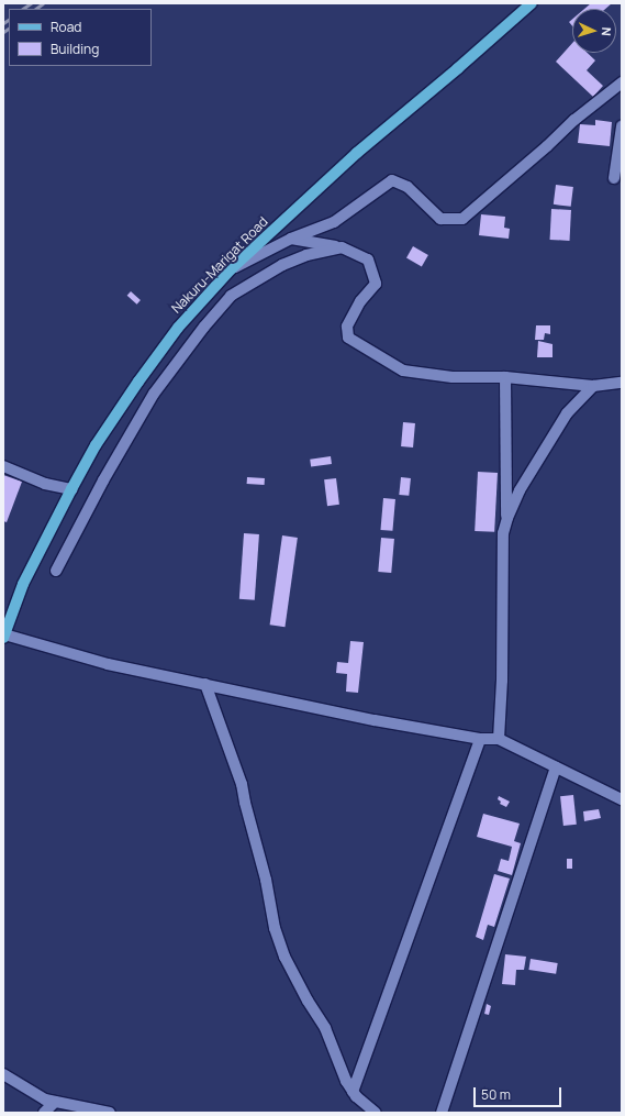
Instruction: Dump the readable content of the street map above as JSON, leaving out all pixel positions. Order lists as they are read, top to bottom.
{
  "streets": {
    "main road": ["Nakuru-Marigat Road"]
  },
  "legend": ["Road", "Building"],
  "scale_bar": "50 m",
  "north": "right"
}
